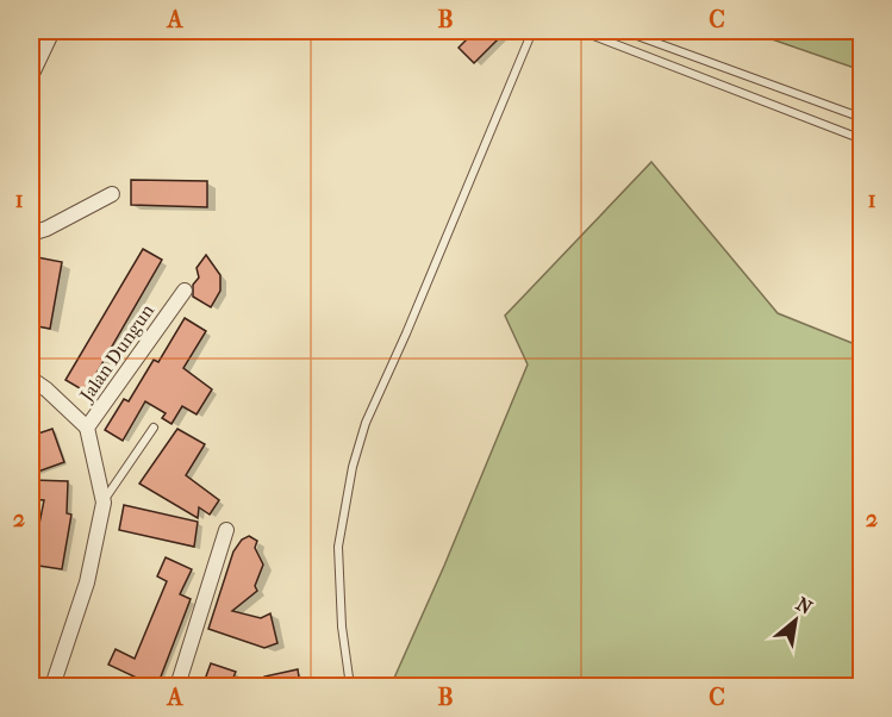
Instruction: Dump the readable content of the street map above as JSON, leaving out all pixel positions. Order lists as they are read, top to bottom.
{
  "streets": {
    "street": ["Jalan Dungun"]
  },
  "north": "top right",
  "grid": {
    "columns": ["A", "B", "C"],
    "rows": ["1", "2"]
  }
}
